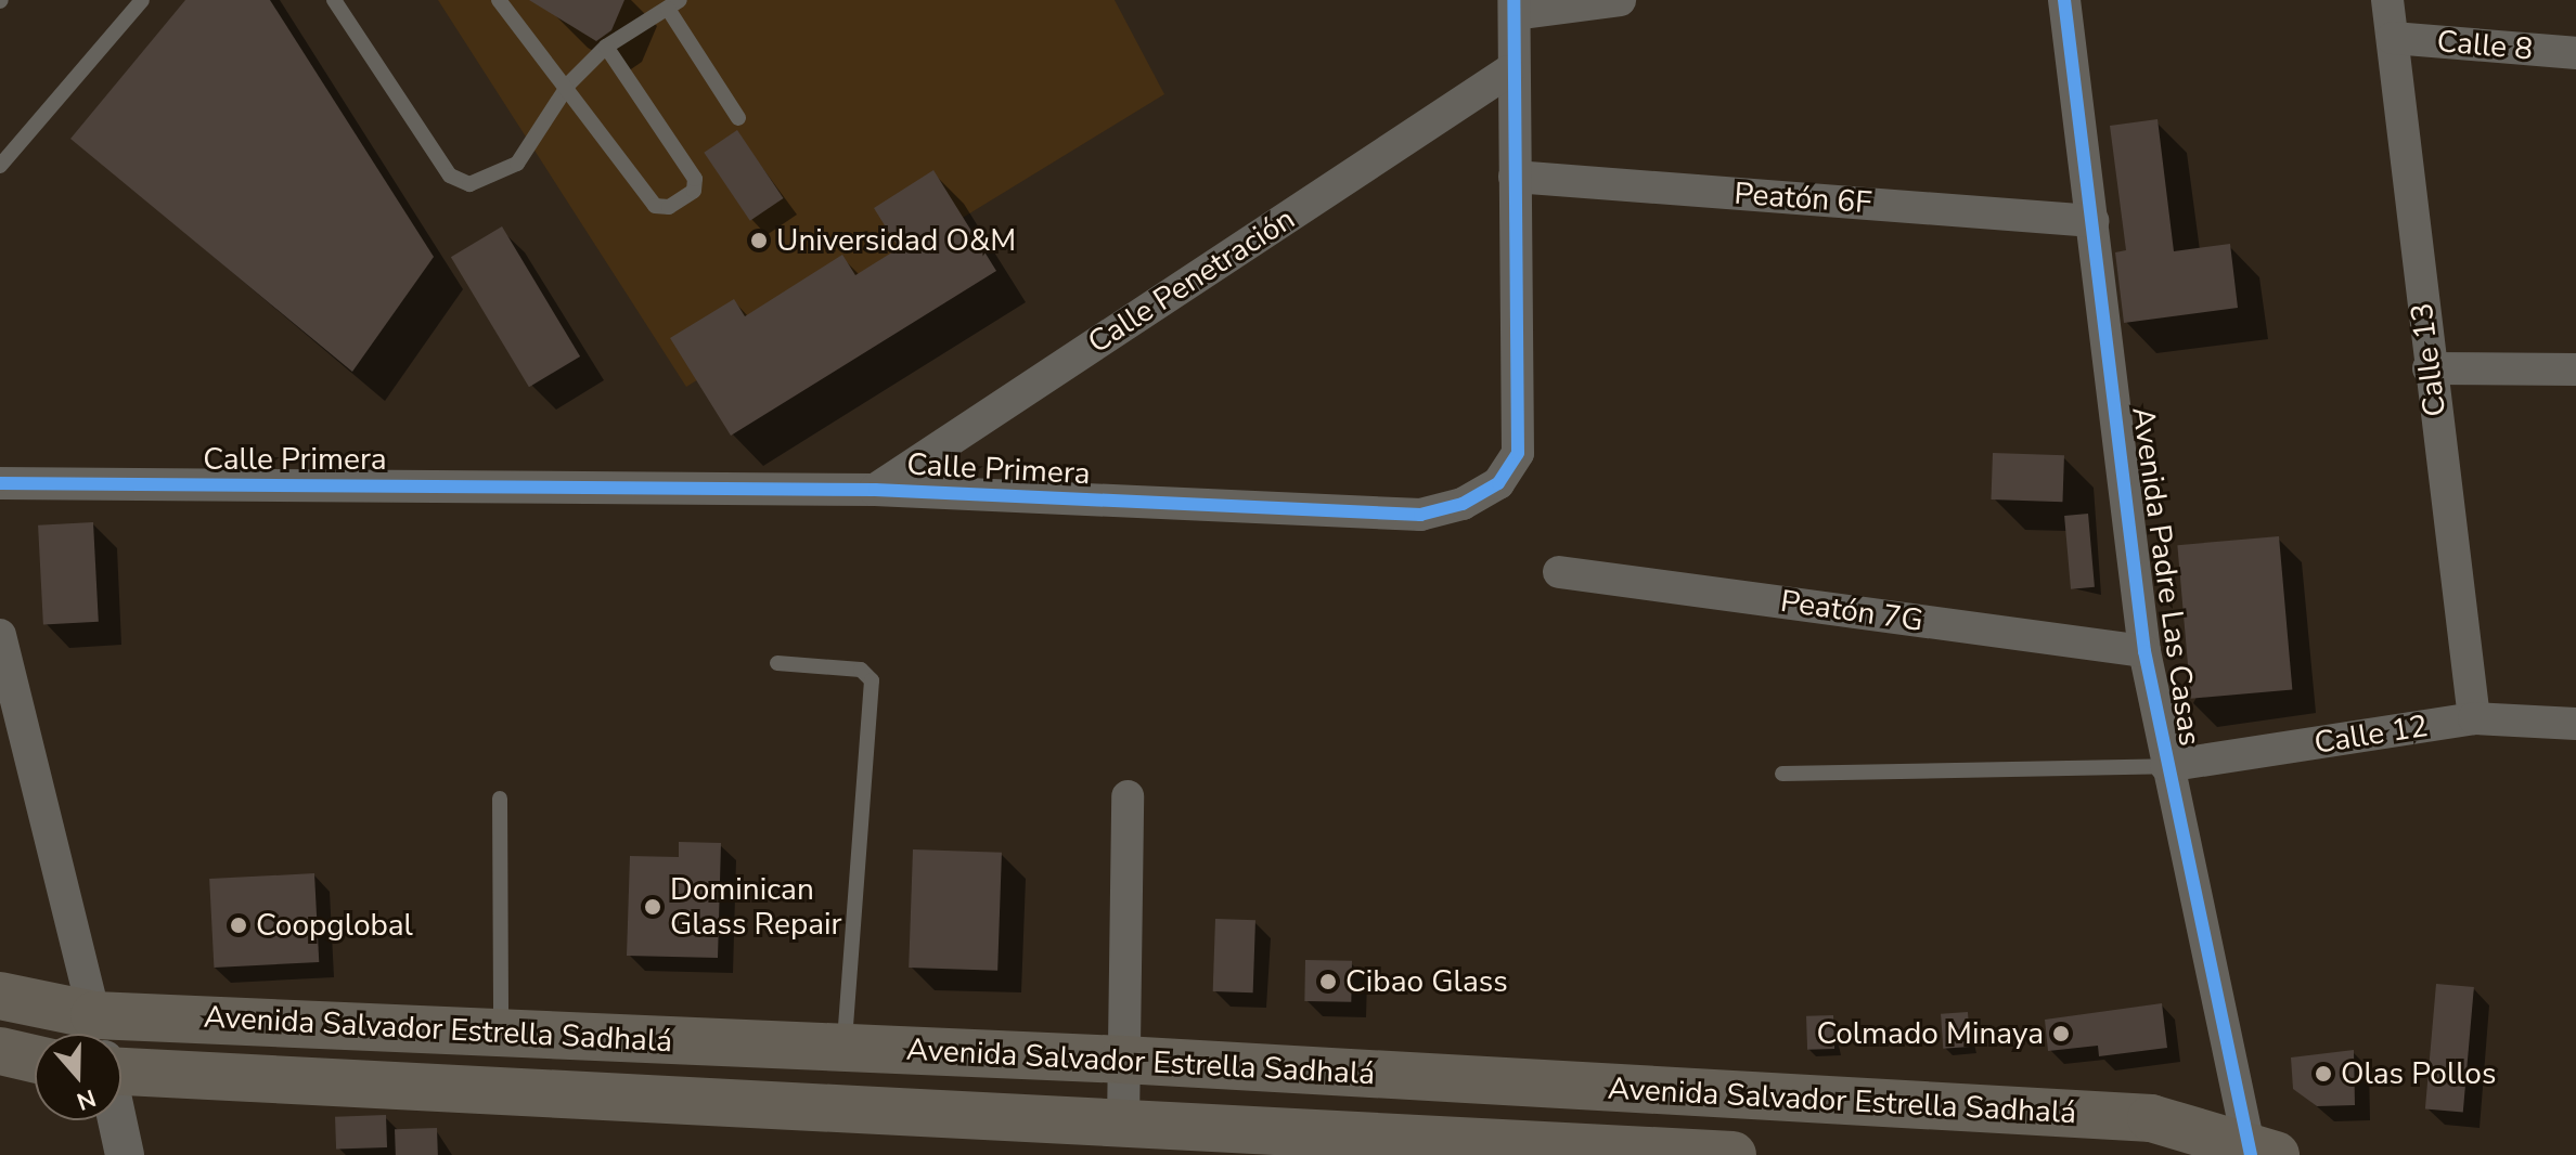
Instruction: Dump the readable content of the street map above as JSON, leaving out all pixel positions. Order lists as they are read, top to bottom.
{
  "streets": {
    "highway": ["Avenida Salvador Estrella Sadhalá"],
    "street": [
      "Calle 8",
      "Peatón 6F",
      "Calle Penetración",
      "Calle 13",
      "Calle Primera",
      "Avenida Padre Las Casas",
      "Peatón 7G",
      "Calle 12"
    ]
  },
  "crossings": [
    ["Calle 8", "Calle 13"],
    ["Peatón 6F", "Calle Primera"],
    ["Peatón 6F", "Avenida Padre Las Casas"],
    ["Calle Penetración", "Calle Primera"],
    ["Calle 13", "Calle 12"],
    ["Avenida Padre Las Casas", "Peatón 7G"],
    ["Avenida Padre Las Casas", "Calle 12"],
    ["Avenida Padre Las Casas", "Avenida Salvador Estrella Sadhalá"]
  ],
  "places": [
    "Universidad O&M",
    "Dominican Glass Repair",
    "Coopglobal",
    "Cibao Glass",
    "Colmado Minaya",
    "Olas Pollos"
  ],
  "north": "bottom"
}
